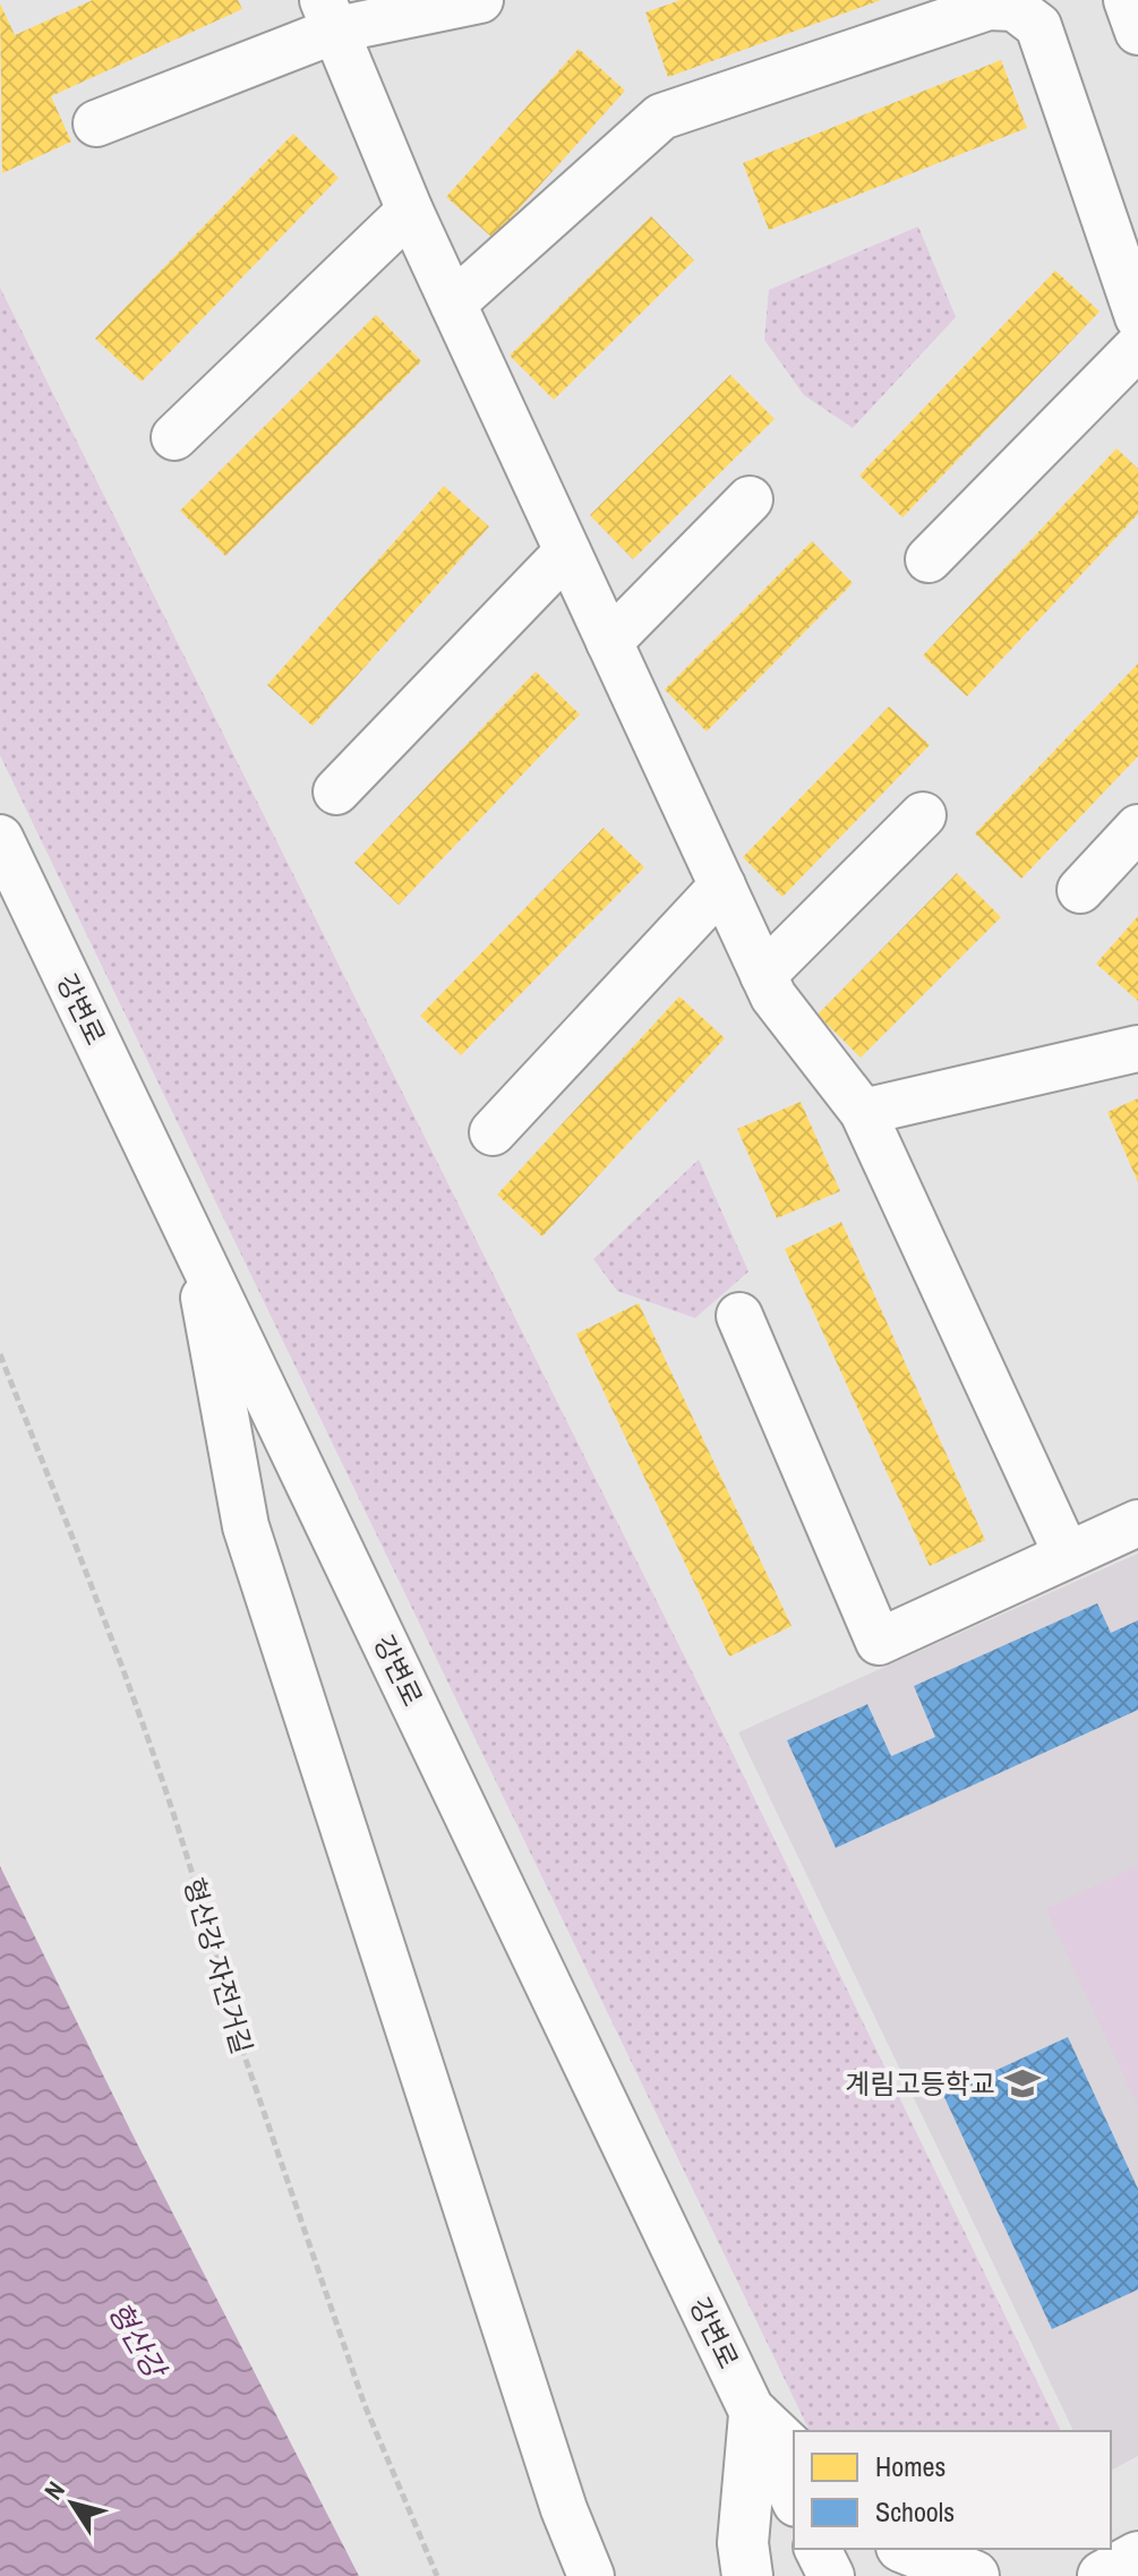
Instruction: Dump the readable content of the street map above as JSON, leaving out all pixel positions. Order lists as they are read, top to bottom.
{
  "streets": {
    "street": ["강변로"],
    "path": ["형산강 자전거길"]
  },
  "water": ["형산강"],
  "places": {
    "school or university": ["계림고등학교"]
  },
  "legend": ["Homes", "Schools"],
  "north": "top left"
}
